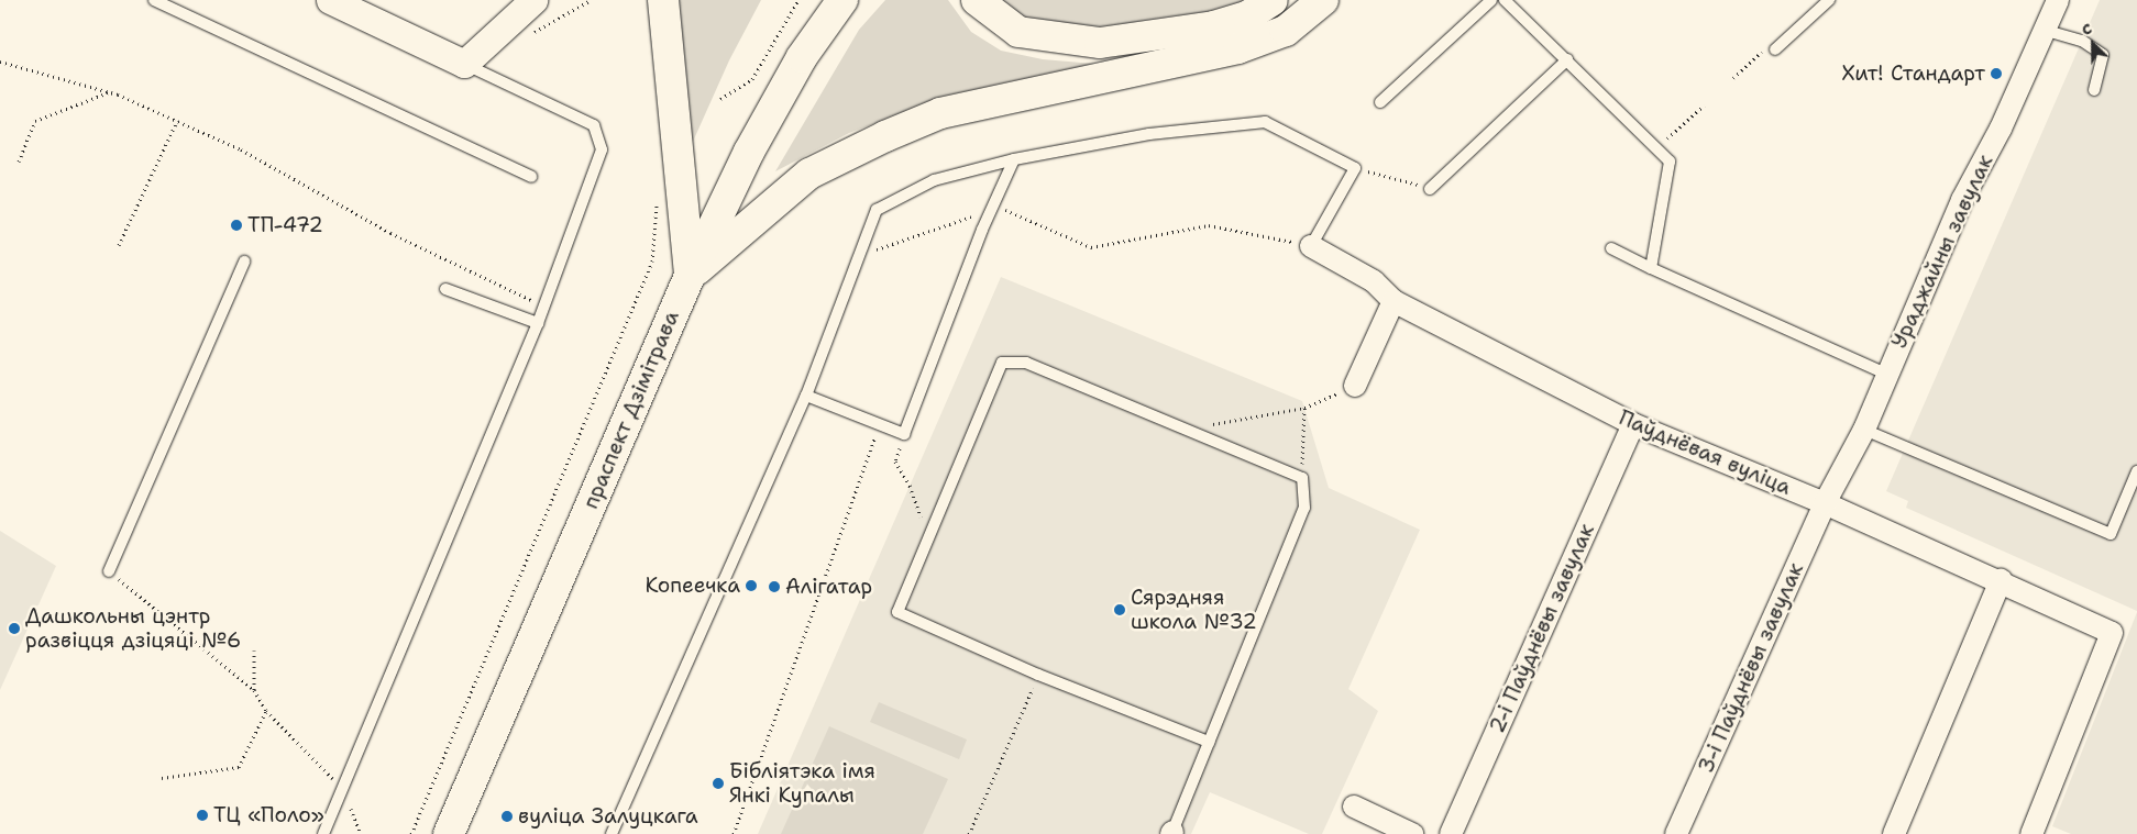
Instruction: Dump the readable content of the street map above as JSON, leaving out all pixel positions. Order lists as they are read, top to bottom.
{
  "streets": {
    "main road": ["праспект Дзімітрава"],
    "street": [
      "Ураджайны завулак",
      "Паўднёвая вуліца",
      "2-і Паўднёвы завулак",
      "3-і Паўднёвы завулак"
    ]
  },
  "crossings": [
    ["Ураджайны завулак", "Паўднёвая вуліца"],
    ["Ураджайны завулак", "3-і Паўднёвы завулак"],
    ["Паўднёвая вуліца", "2-і Паўднёвы завулак"],
    ["Паўднёвая вуліца", "3-і Паўднёвы завулак"]
  ],
  "places": [
    "Хит! Стандарт",
    "ТП-472",
    "Копеечка",
    "Алігатар",
    "Сярэдняя школа №32",
    "Дашкольны цэнтр развіцця дзіцяці №6",
    "Бібліятэка імя Янкі Купалы",
    "ТЦ «Поло»",
    "вуліца Залуцкага"
  ],
  "north": "top left"
}
